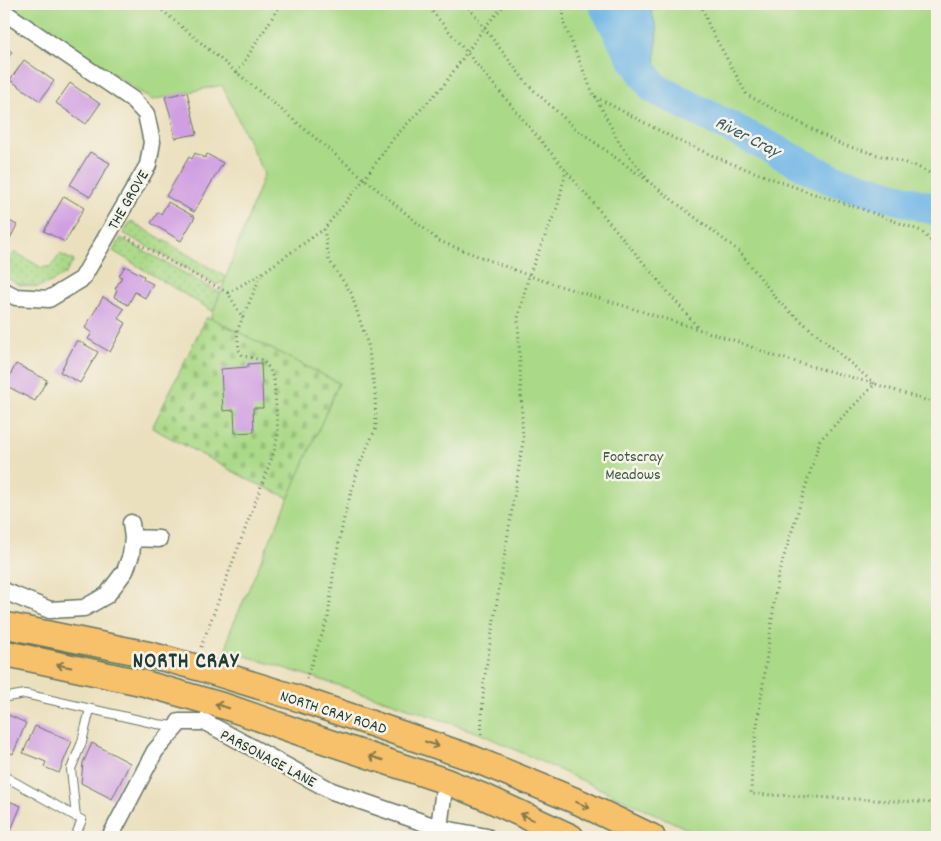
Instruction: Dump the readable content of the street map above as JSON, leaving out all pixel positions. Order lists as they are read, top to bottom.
{
  "streets": {
    "main road": ["NORTH CRAY ROAD"],
    "street": ["THE GROVE", "PARSONAGE LANE"]
  },
  "districts": ["NORTH CRAY"],
  "water": ["River Cray"],
  "parks": ["Footscray Meadows"]
}
